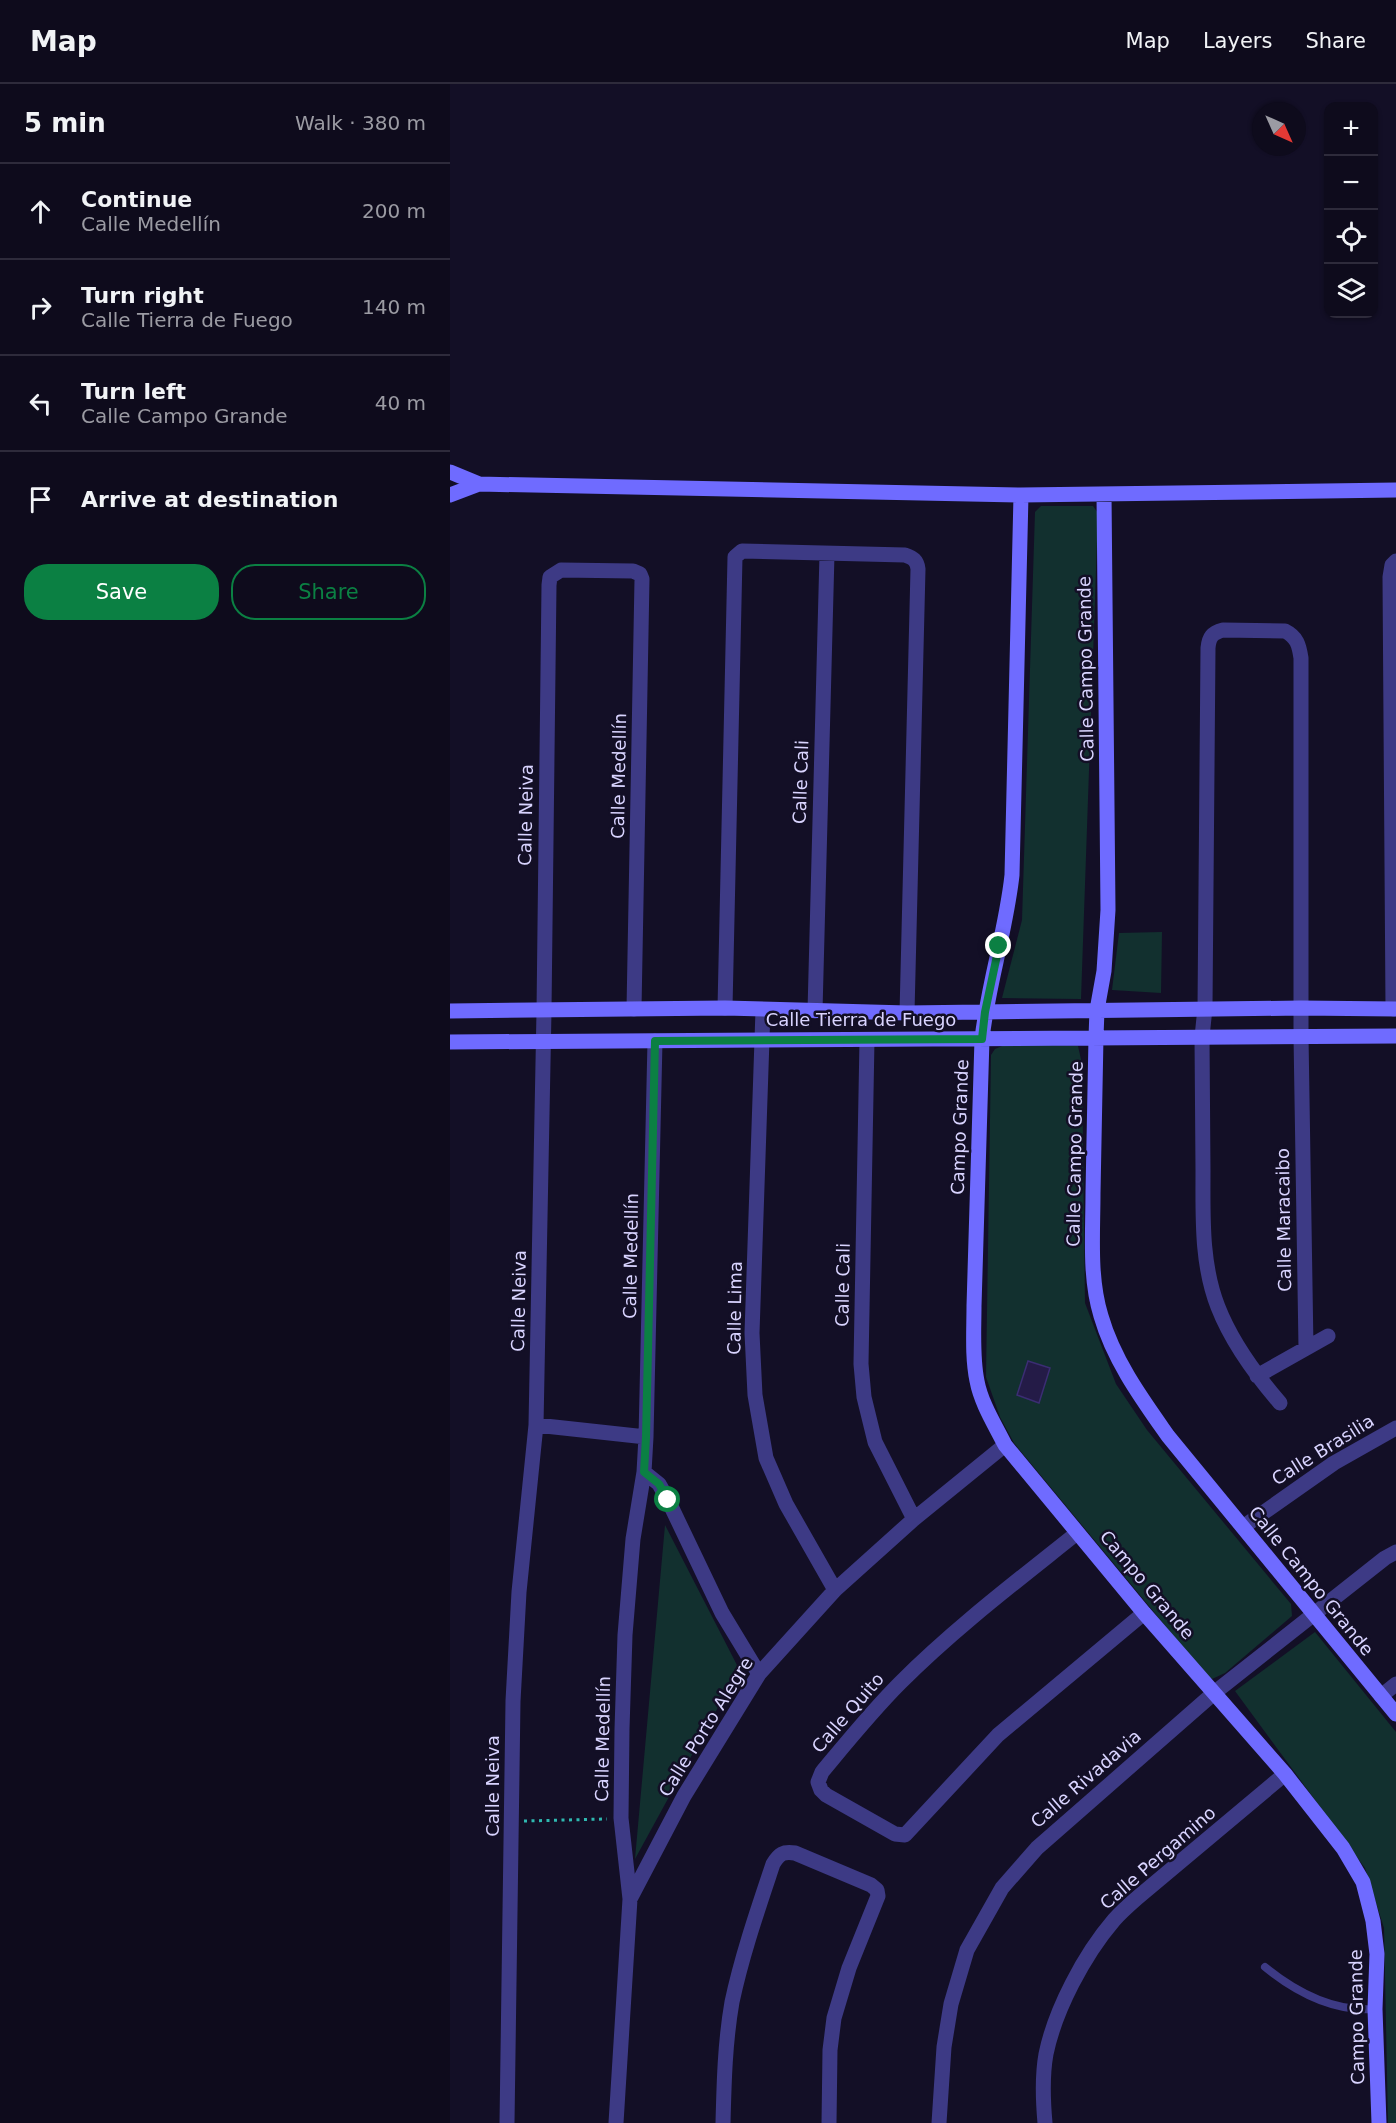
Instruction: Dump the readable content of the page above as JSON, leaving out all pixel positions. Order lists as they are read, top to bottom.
{
  "streets": {
    "street": [
      "Calle Campo Grande",
      "Calle Medellín",
      "Calle Cali",
      "Calle Neiva",
      "Calle Tierra de Fuego",
      "Campo Grande",
      "Calle Maracaibo",
      "Calle Lima",
      "Calle Brasilia",
      "Calle Quito",
      "Calle Porto Alegre",
      "Calle Rivadavia",
      "Calle Pergamino"
    ]
  },
  "crossings": [
    ["Calle Campo Grande", "Calle Tierra de Fuego"],
    ["Calle Campo Grande", "Calle Brasilia"],
    ["Calle Campo Grande", "Calle Rivadavia"],
    ["Calle Medellín", "Calle Neiva"],
    ["Calle Medellín", "Calle Tierra de Fuego"],
    ["Calle Medellín", "Calle Porto Alegre"],
    ["Calle Cali", "Calle Tierra de Fuego"],
    ["Calle Cali", "Calle Porto Alegre"],
    ["Calle Neiva", "Calle Tierra de Fuego"],
    ["Calle Tierra de Fuego", "Campo Grande"],
    ["Calle Tierra de Fuego", "Calle Maracaibo"],
    ["Calle Tierra de Fuego", "Calle Lima"],
    ["Campo Grande", "Calle Quito"],
    ["Campo Grande", "Calle Porto Alegre"],
    ["Campo Grande", "Calle Rivadavia"],
    ["Campo Grande", "Calle Pergamino"],
    ["Calle Lima", "Calle Porto Alegre"]
  ],
  "north": "bottom right",
  "page": {
    "header": "Map",
    "nav": ["Map", "Layers", "Share"],
    "heading": ["5 min", "Walk · 380 m"],
    "map_buttons": ["+", "−"],
    "list": [
      ["Continue", "Calle Medellín", "200 m"],
      ["Turn right", "Calle Tierra de Fuego", "140 m"],
      ["Turn left", "Calle Campo Grande", "40 m"],
      "Arrive at destination"
    ],
    "buttons": ["Save", "Share"]
  }
}
